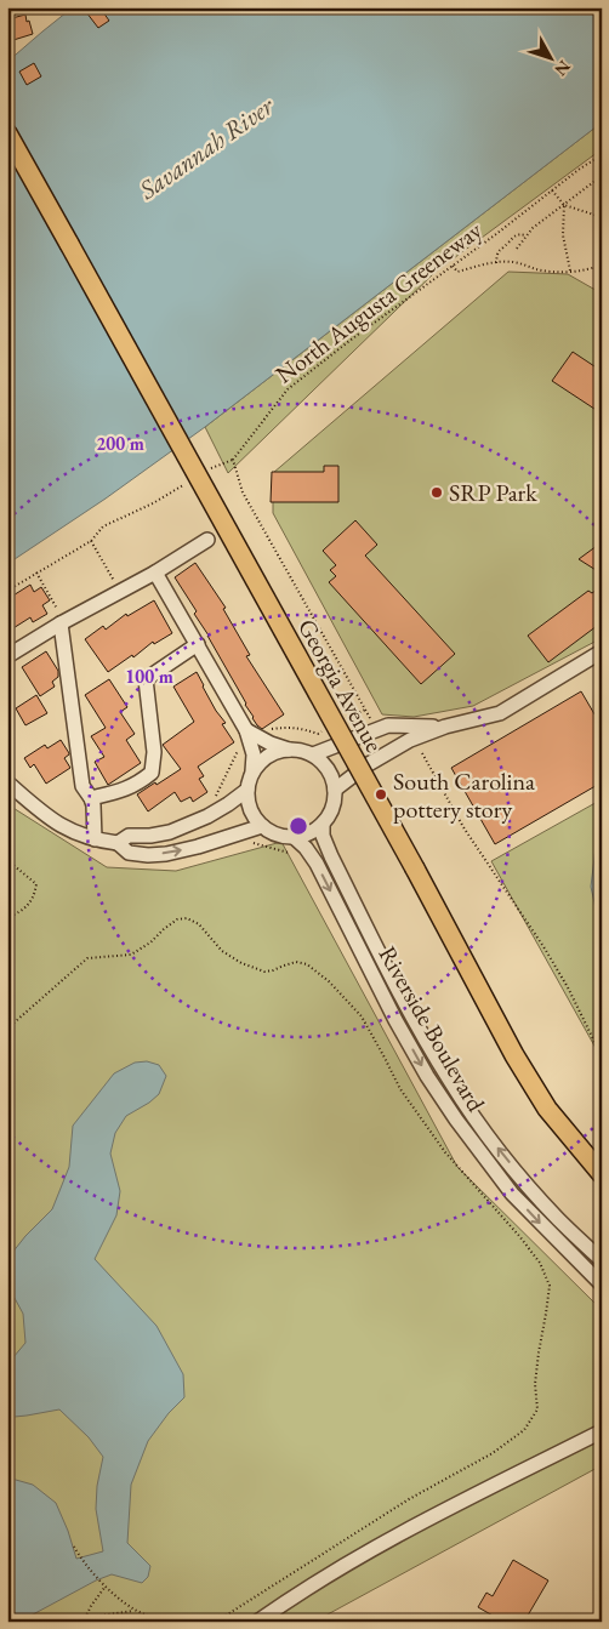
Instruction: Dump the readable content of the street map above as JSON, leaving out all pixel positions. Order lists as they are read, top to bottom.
{
  "streets": {
    "main road": ["Georgia Avenue"],
    "street": ["Riverside Boulevard"],
    "path": ["North Augusta Greeneway"]
  },
  "water": ["Savannah River"],
  "places": ["SRP Park", "South Carolina pottery story"],
  "north": "bottom right",
  "rings": ["200 m", "100 m"]
}
